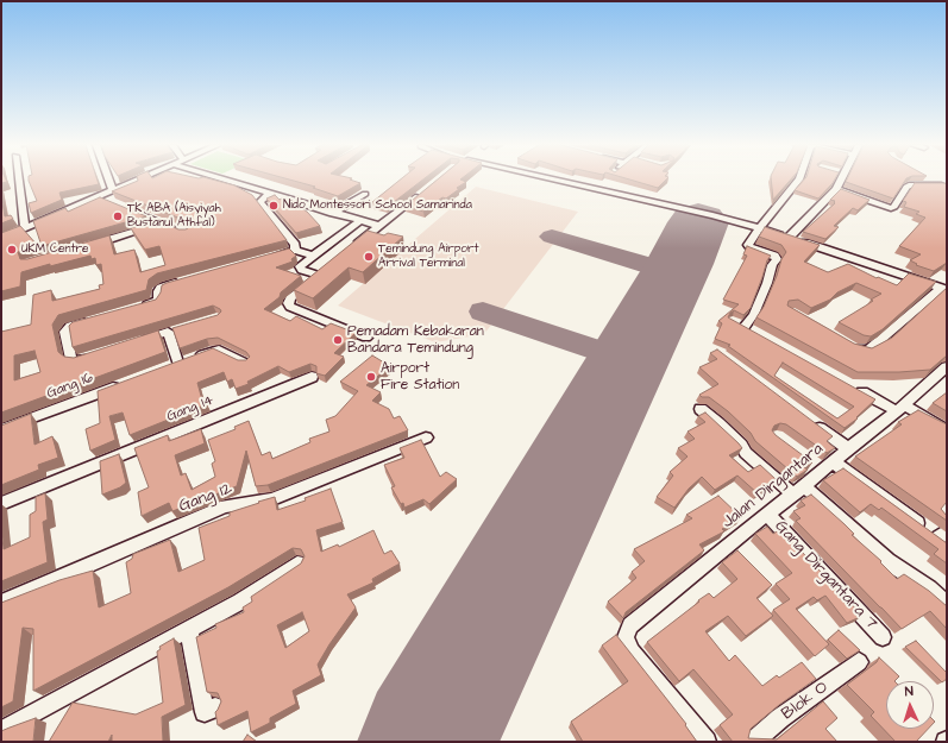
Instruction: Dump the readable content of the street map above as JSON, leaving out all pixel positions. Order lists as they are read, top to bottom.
{
  "streets": {
    "street": [
      "Gang 16",
      "Gang 14",
      "Jalan Dirgantara",
      "Gang 12",
      "Gang Dirgantara 7",
      "Blok O"
    ]
  },
  "crossings": [
    ["Jalan Dirgantara", "Gang Dirgantara 7"]
  ],
  "places": [
    "Nido Montessori School Samarinda",
    "TK ABA (Aisyiyah Bustanul Athfal)",
    "UKM Centre",
    "Temindung Airport Arrival Terminal",
    "Pemadam Kebakaran Bandara Temindung",
    "Airport Fire Station"
  ],
  "north": "top"
}
